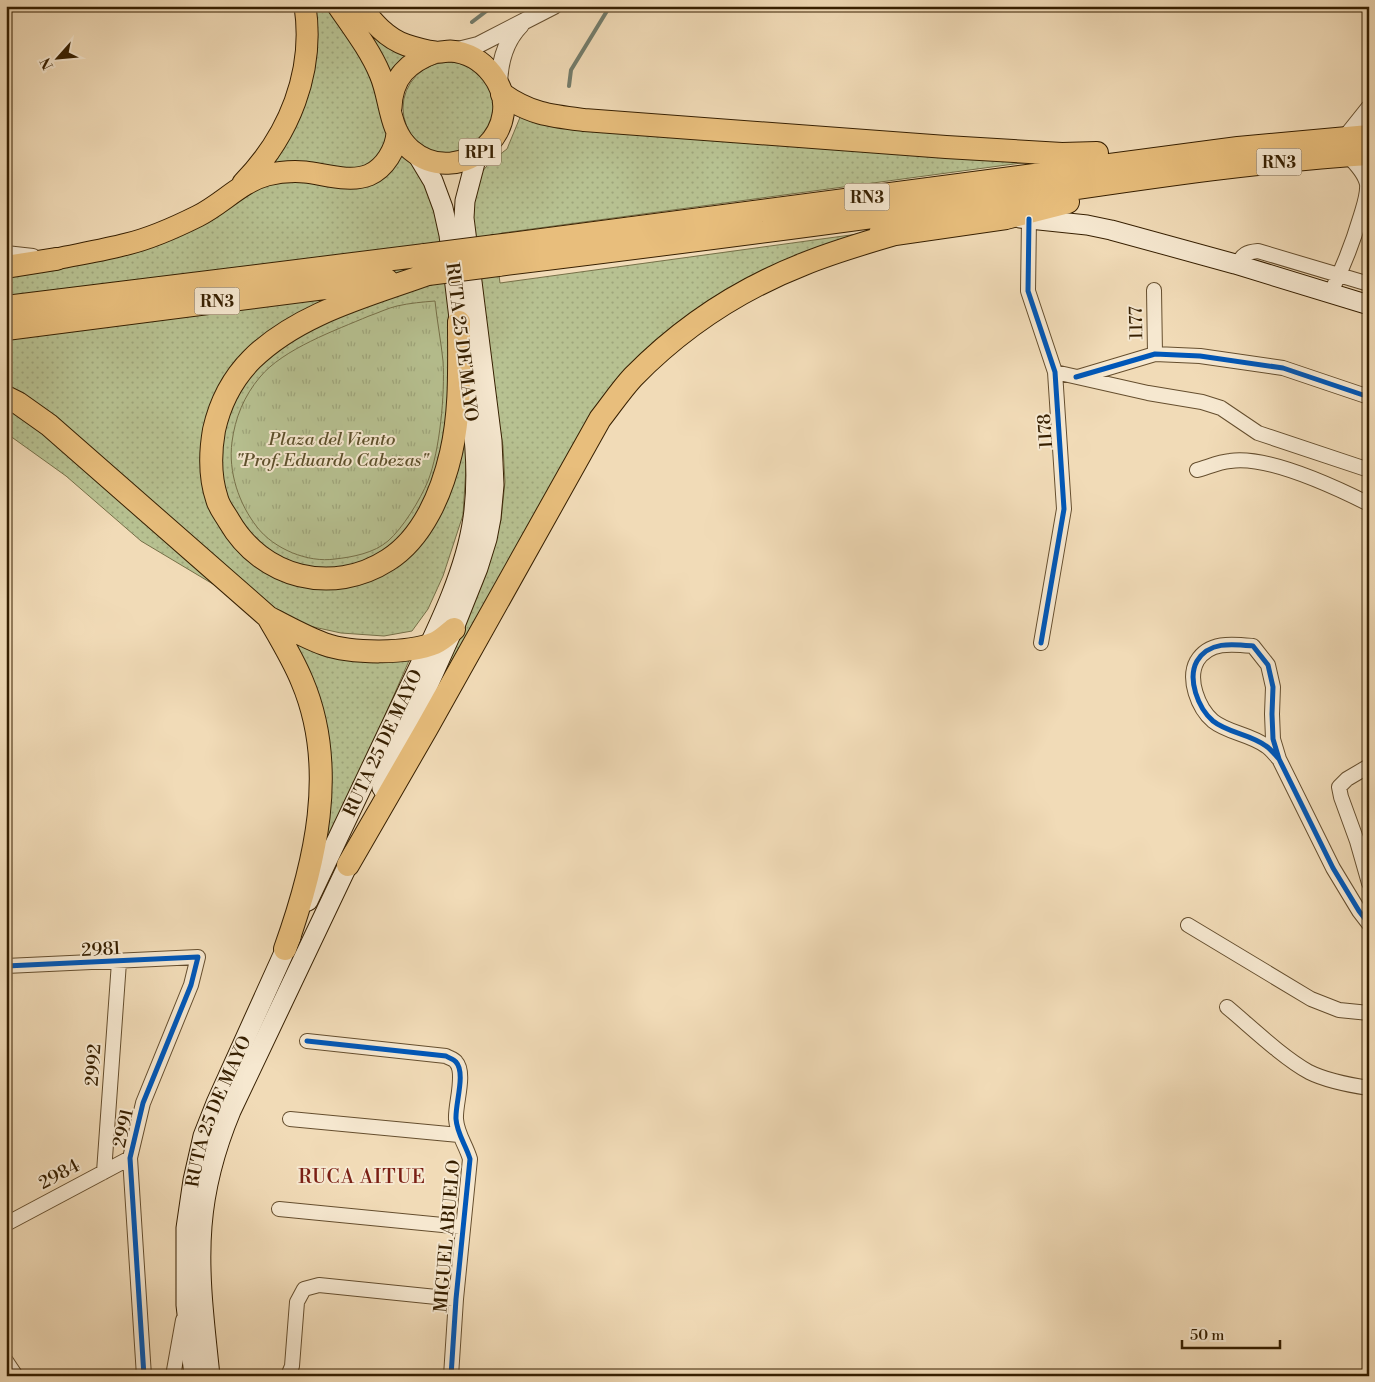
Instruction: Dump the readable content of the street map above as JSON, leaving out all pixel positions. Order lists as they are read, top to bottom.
{
  "streets": {
    "highway": ["RN3"],
    "main road": ["RP1", "RUTA 25 DE MAYO"],
    "street": [
      "1177",
      "1178",
      "2981",
      "2992",
      "2991",
      "2984",
      "MIGUEL ABUELO"
    ]
  },
  "crossings": [
    ["2981", "2992"],
    ["2981", "2991"],
    ["2992", "2984"],
    ["2991", "2984"]
  ],
  "districts": ["RUCA AITUE"],
  "parks": ["Plaza del Viento \"Prof. Eduardo Cabezas\""],
  "scale_bar": "50 m",
  "north": "bottom left"
}
